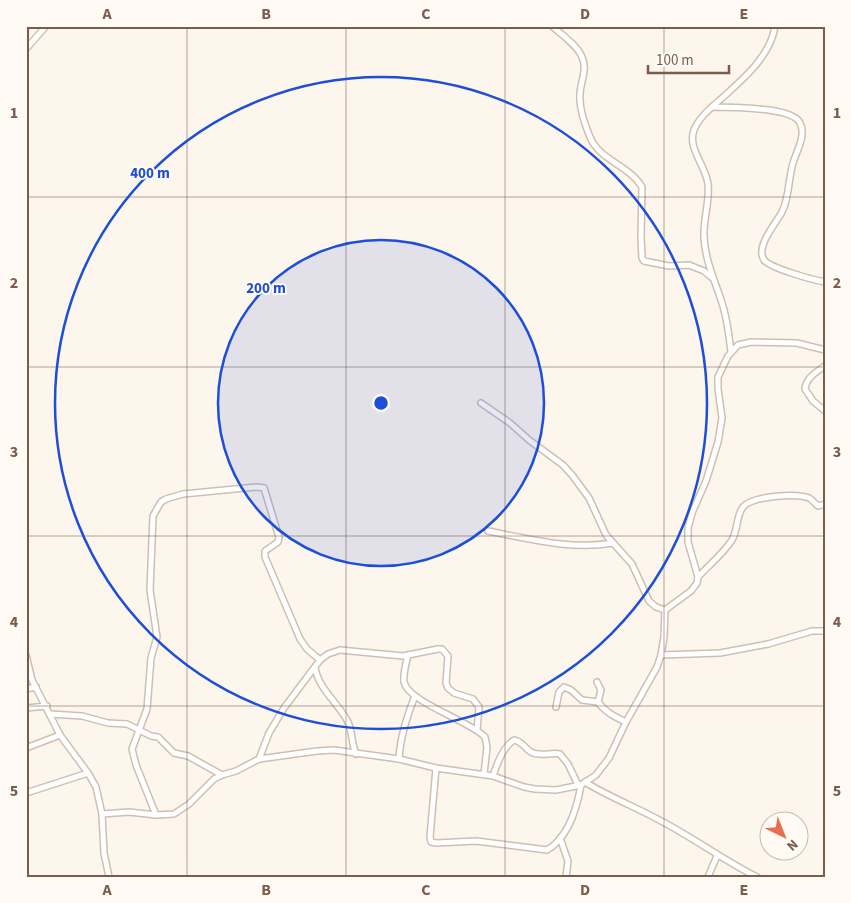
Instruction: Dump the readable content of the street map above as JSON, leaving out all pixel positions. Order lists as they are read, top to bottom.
{
  "scale_bar": "100 m",
  "north": "bottom right",
  "grid": {
    "columns": [
      "A",
      "B",
      "C",
      "D",
      "E"
    ],
    "rows": [
      "1",
      "2",
      "3",
      "4",
      "5"
    ]
  },
  "rings": ["400 m", "200 m"]
}
